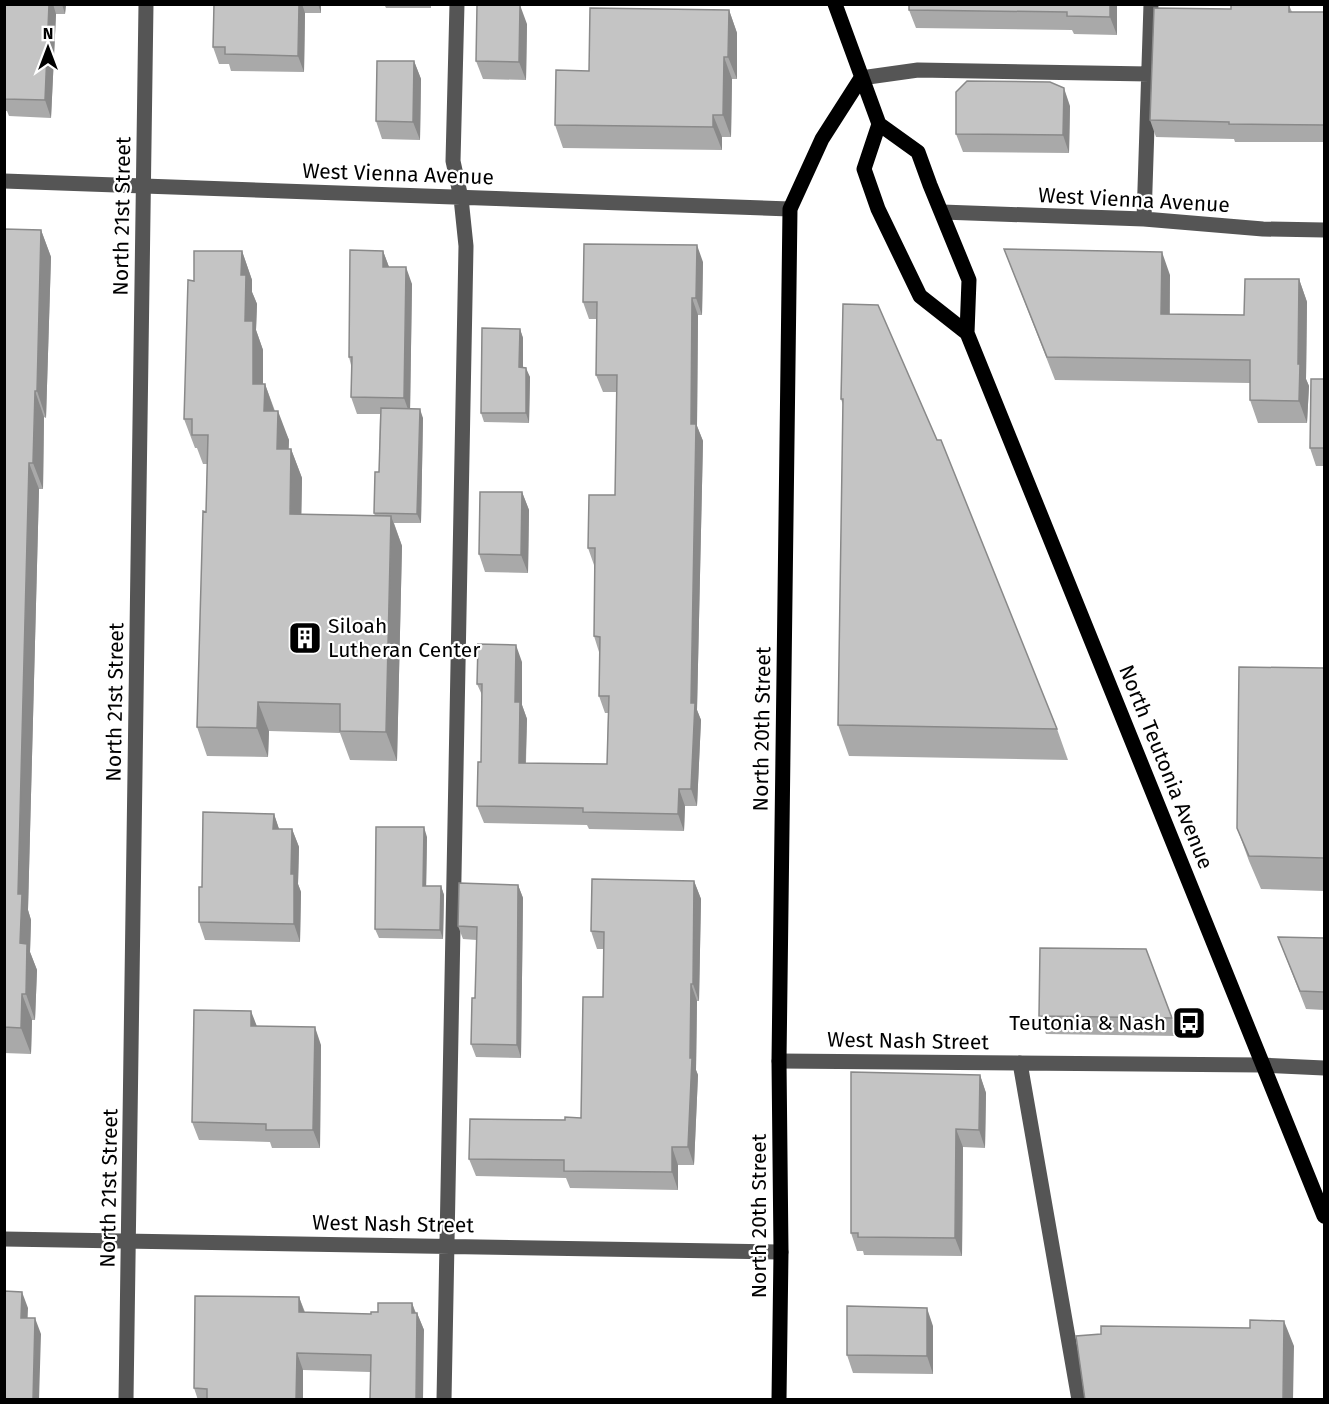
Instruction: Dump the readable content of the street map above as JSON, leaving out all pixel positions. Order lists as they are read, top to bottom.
{
  "streets": {
    "main road": ["North 20th Street", "North Teutonia Avenue"],
    "street": ["West Vienna Avenue", "North 21st Street", "West Nash Street"]
  },
  "crossings": [
    ["West Vienna Avenue", "North 21st Street"],
    ["West Vienna Avenue", "North 20th Street"],
    ["West Vienna Avenue", "North Teutonia Avenue"],
    ["North 21st Street", "West Nash Street"],
    ["North 20th Street", "West Nash Street"],
    ["North Teutonia Avenue", "West Nash Street"]
  ],
  "places": {
    "building": ["Siloah Lutheran Center"],
    "bus stop": ["Teutonia & Nash"]
  },
  "north": "top"
}
